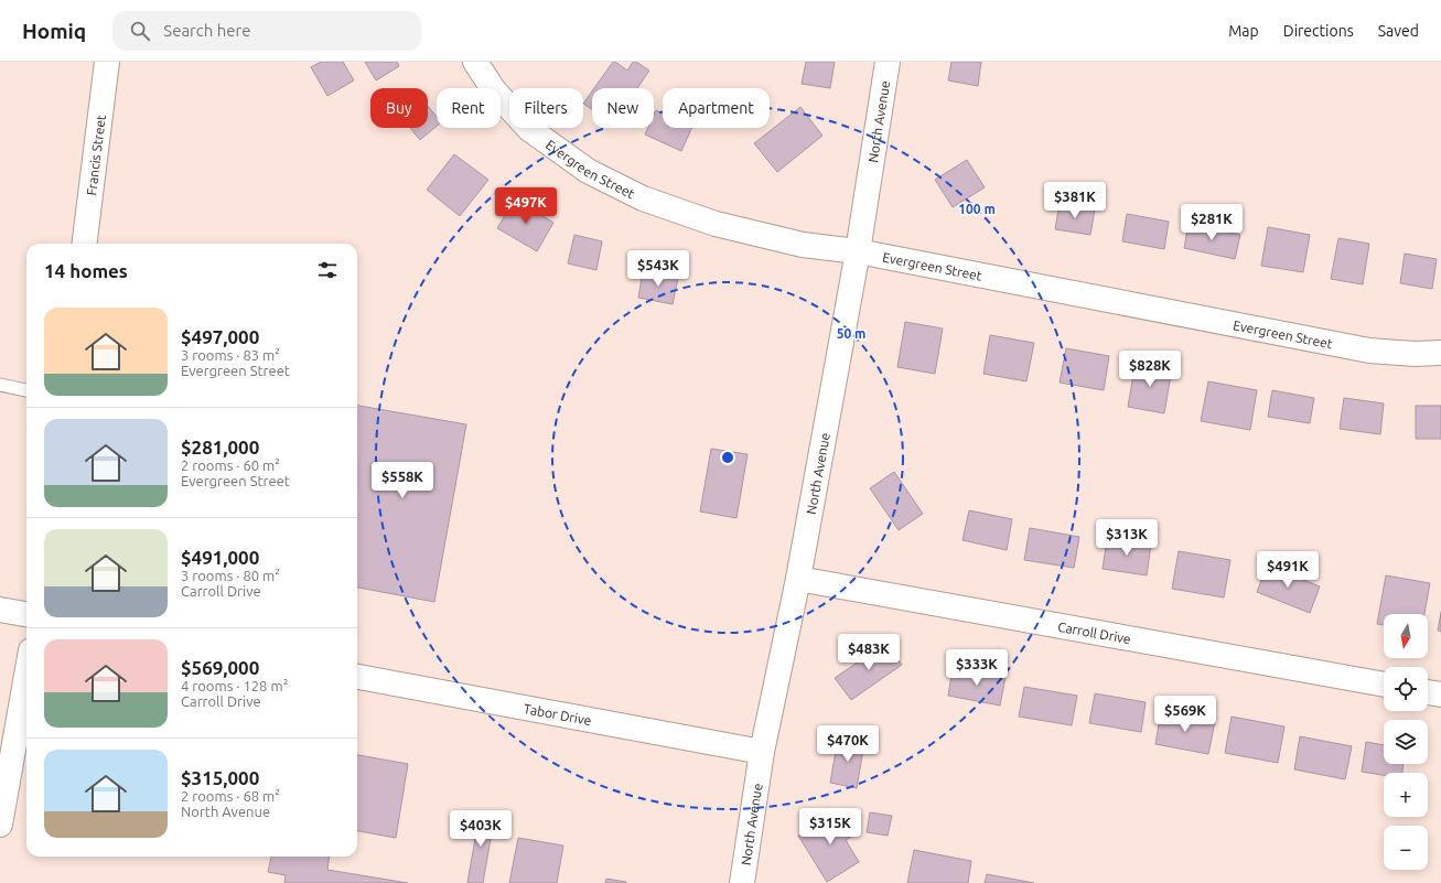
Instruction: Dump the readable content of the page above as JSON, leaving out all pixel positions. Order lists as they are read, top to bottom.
{
  "streets": {
    "street": [
      "North Avenue",
      "Francis Street",
      "Evergreen Street",
      "Carroll Drive",
      "Tabor Drive"
    ]
  },
  "crossings": [
    ["North Avenue", "Evergreen Street"],
    ["North Avenue", "Carroll Drive"],
    ["North Avenue", "Tabor Drive"]
  ],
  "north": "bottom",
  "page": {
    "header": "Homiq",
    "search": "Search here",
    "nav": ["Map", "Directions", "Saved"],
    "chip": [
      "Buy",
      "Rent",
      "Filters",
      "New",
      "Apartment"
    ],
    "price": [
      "$381K",
      "$497K",
      "$281K",
      "$543K",
      "$828K",
      "$558K",
      "$313K",
      "$491K",
      "$483K",
      "$333K",
      "$569K",
      "$470K",
      "$315K",
      "$403K"
    ],
    "heading": "14 homes",
    "list": [
      {
        "name": "$497,000",
        "note": "3 rooms · 83 m² · Evergreen Street"
      },
      {
        "name": "$281,000",
        "note": "2 rooms · 60 m² · Evergreen Street"
      },
      {
        "name": "$491,000",
        "note": "3 rooms · 80 m² · Carroll Drive"
      },
      {
        "name": "$569,000",
        "note": "4 rooms · 128 m² · Carroll Drive"
      },
      {
        "name": "$315,000",
        "note": "2 rooms · 68 m² · North Avenue"
      }
    ],
    "map_buttons": ["+", "−"]
  },
  "rings": ["100 m", "50 m"]
}
